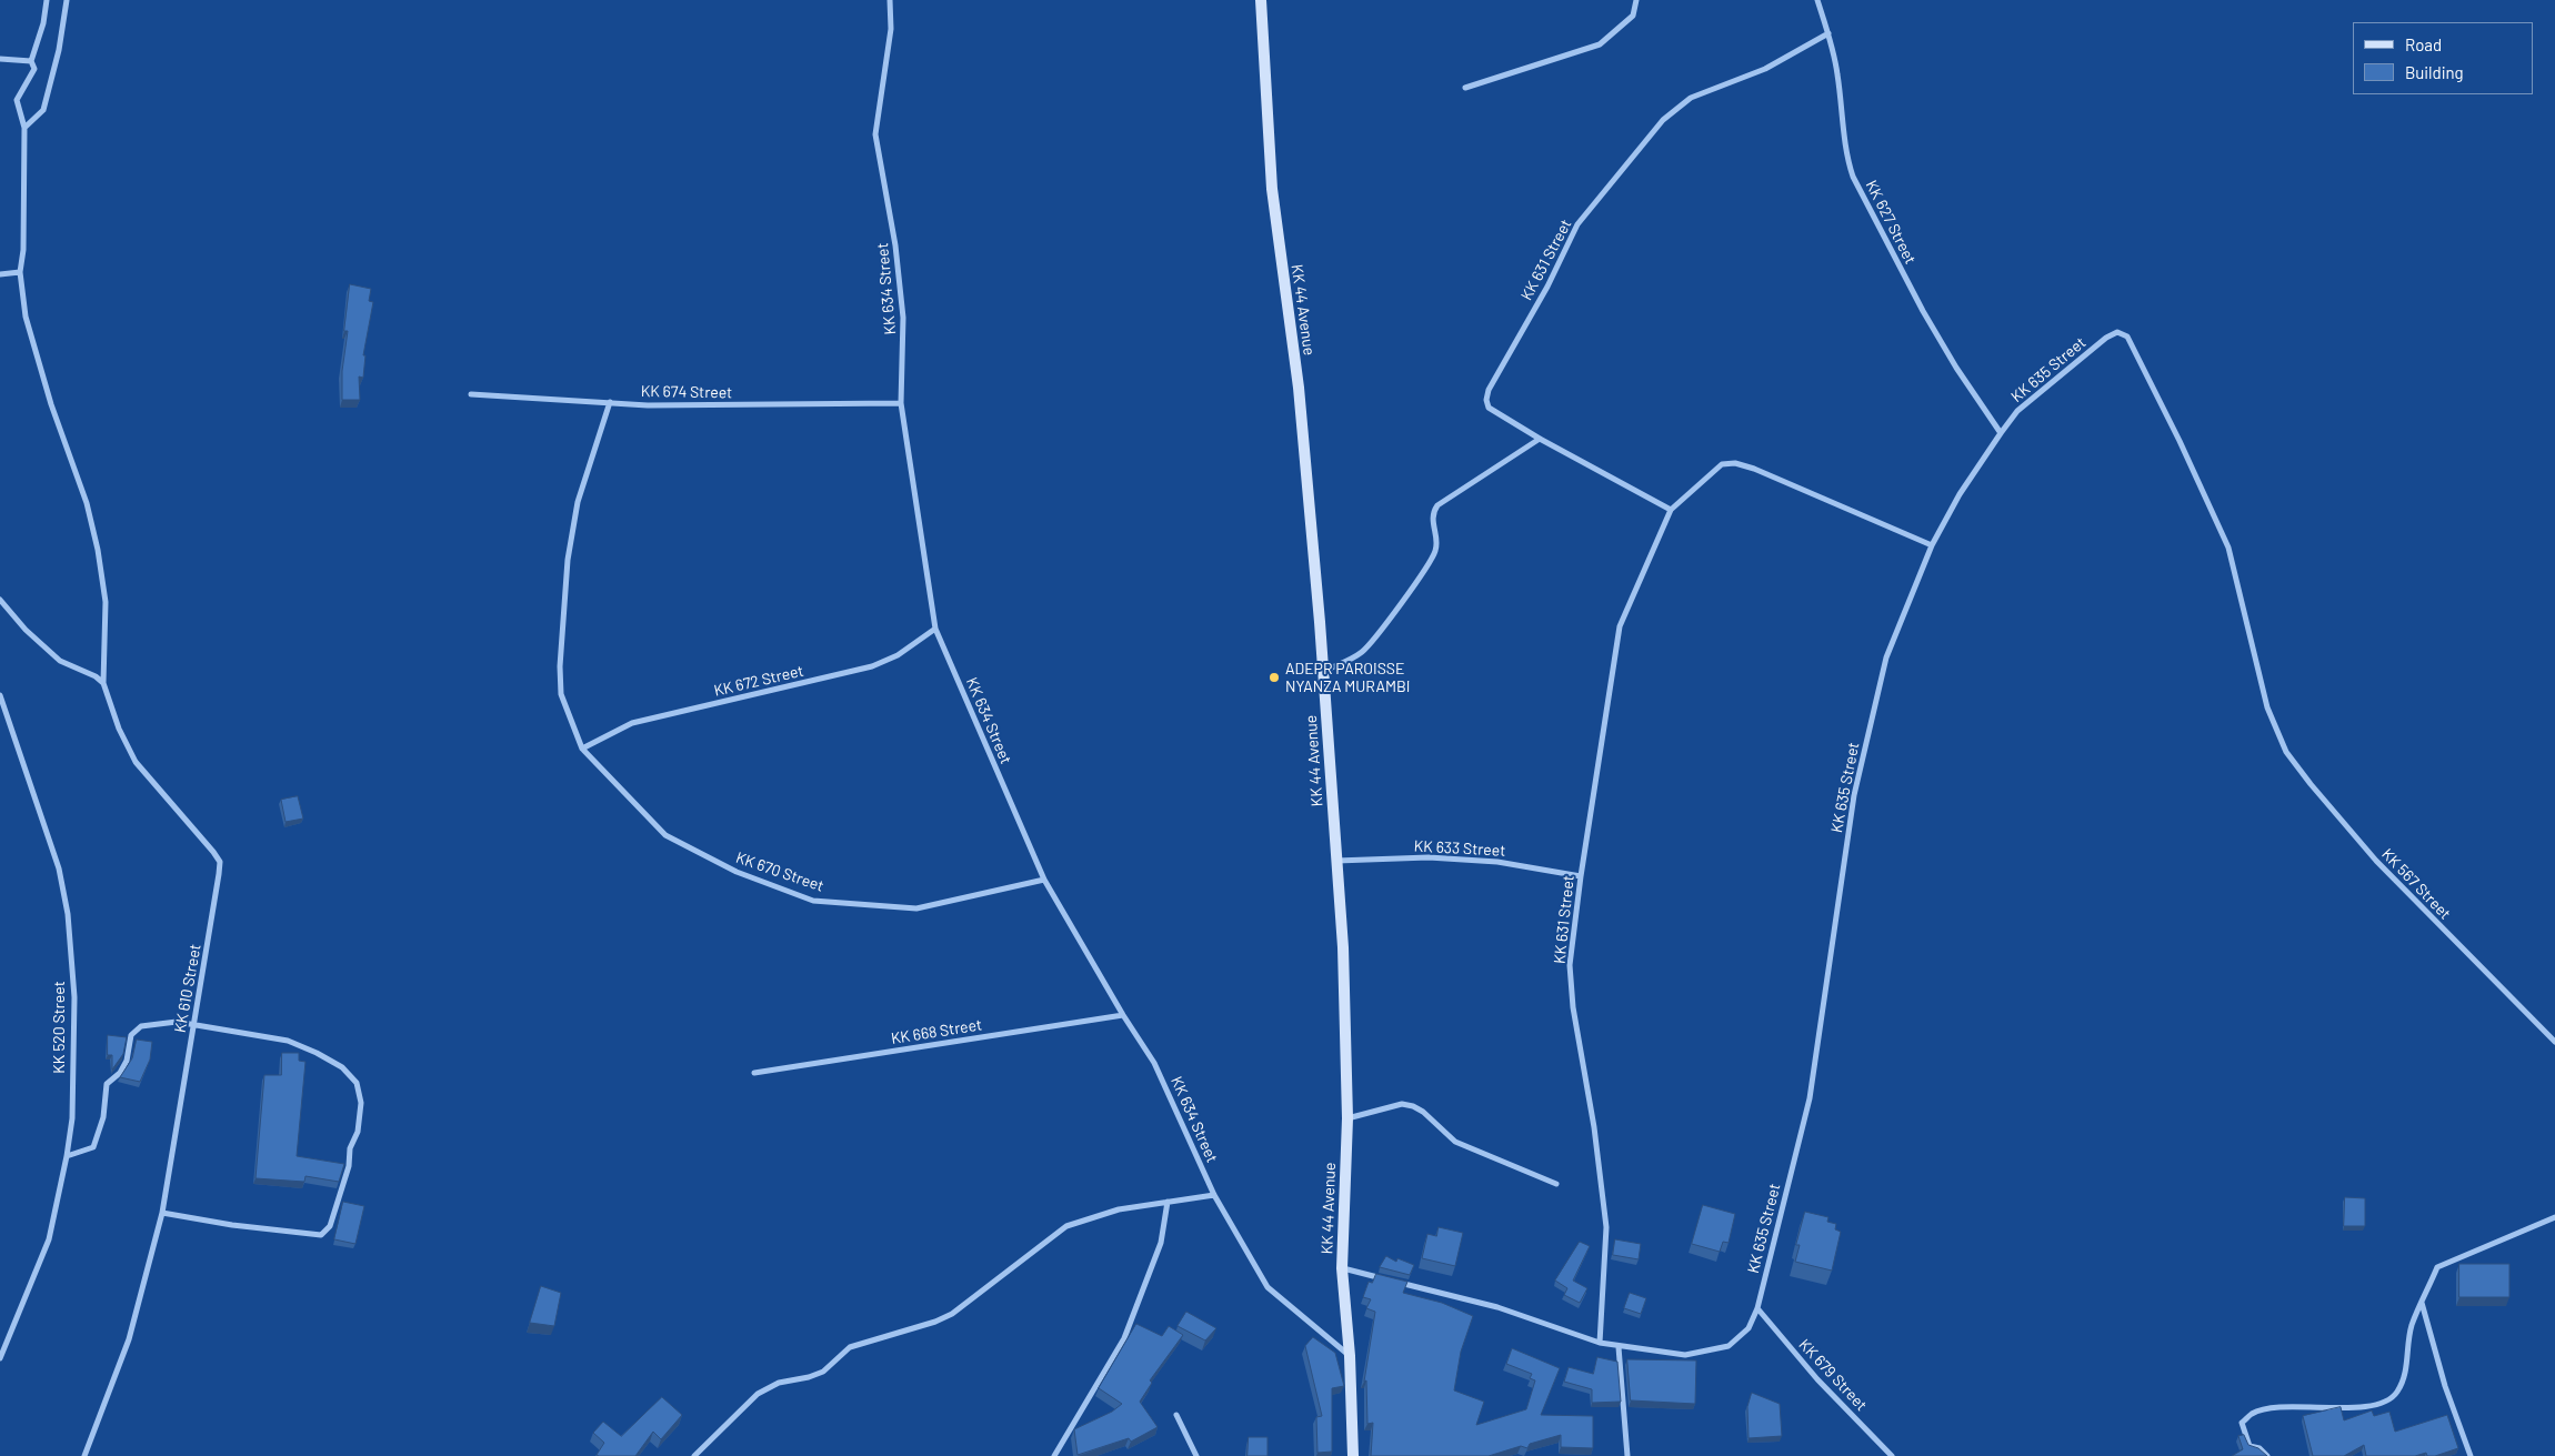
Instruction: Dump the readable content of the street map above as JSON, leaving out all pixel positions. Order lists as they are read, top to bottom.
{
  "streets": {
    "main road": ["KK 44 Avenue"],
    "street": [
      "KK 627 Street",
      "KK 631 Street",
      "KK 634 Street",
      "KK 635 Street",
      "KK 674 Street",
      "KK 672 Street",
      "KK 633 Street",
      "KK 670 Street",
      "KK 567 Street",
      "KK 610 Street",
      "KK 520 Street",
      "KK 668 Street",
      "KK 679 Street"
    ]
  },
  "crossings": [
    ["KK 627 Street", "KK 631 Street"],
    ["KK 627 Street", "KK 635 Street"],
    ["KK 631 Street", "KK 635 Street"],
    ["KK 631 Street", "KK 633 Street"],
    ["KK 634 Street", "KK 44 Avenue"],
    ["KK 634 Street", "KK 674 Street"],
    ["KK 634 Street", "KK 672 Street"],
    ["KK 634 Street", "KK 670 Street"],
    ["KK 634 Street", "KK 668 Street"],
    ["KK 44 Avenue", "KK 635 Street"],
    ["KK 44 Avenue", "KK 633 Street"],
    ["KK 635 Street", "KK 567 Street"],
    ["KK 635 Street", "KK 679 Street"],
    ["KK 672 Street", "KK 670 Street"]
  ],
  "places": ["ADEPR PAROISSE NYANZA MURAMBI"],
  "legend": ["Road", "Building"]
}
